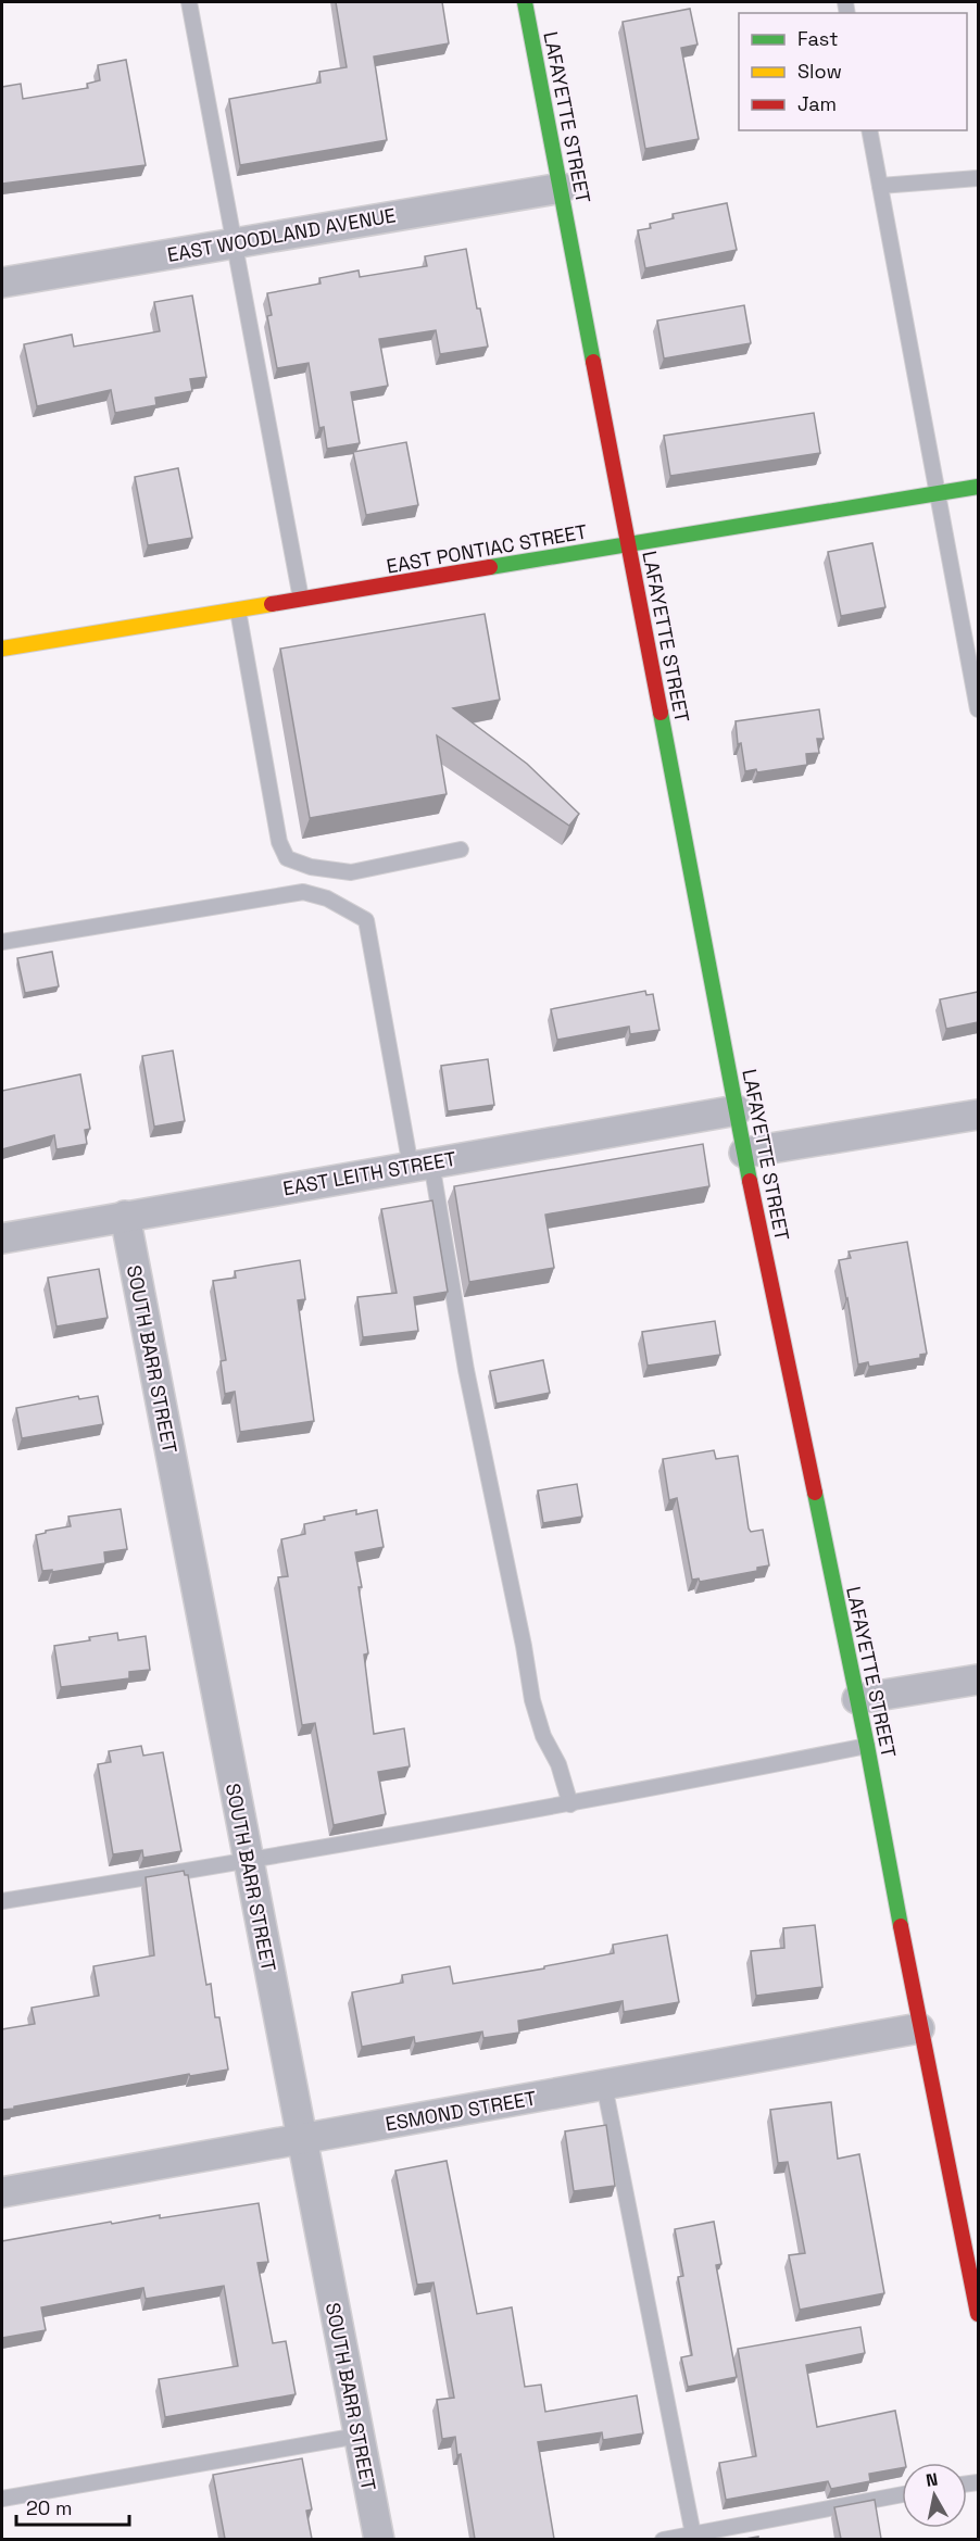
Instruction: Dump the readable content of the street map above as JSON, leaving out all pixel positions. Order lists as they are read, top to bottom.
{
  "streets": {
    "main road": ["LAFAYETTE STREET", "EAST PONTIAC STREET"],
    "street": [
      "EAST WOODLAND AVENUE",
      "EAST LEITH STREET",
      "SOUTH BARR STREET",
      "ESMOND STREET"
    ]
  },
  "crossings": [
    ["LAFAYETTE STREET", "EAST WOODLAND AVENUE"],
    ["LAFAYETTE STREET", "EAST PONTIAC STREET"],
    ["LAFAYETTE STREET", "EAST LEITH STREET"],
    ["LAFAYETTE STREET", "ESMOND STREET"],
    ["EAST LEITH STREET", "SOUTH BARR STREET"],
    ["SOUTH BARR STREET", "ESMOND STREET"]
  ],
  "legend": ["Fast", "Slow", "Jam"],
  "scale_bar": "20 m",
  "north": "top"
}
